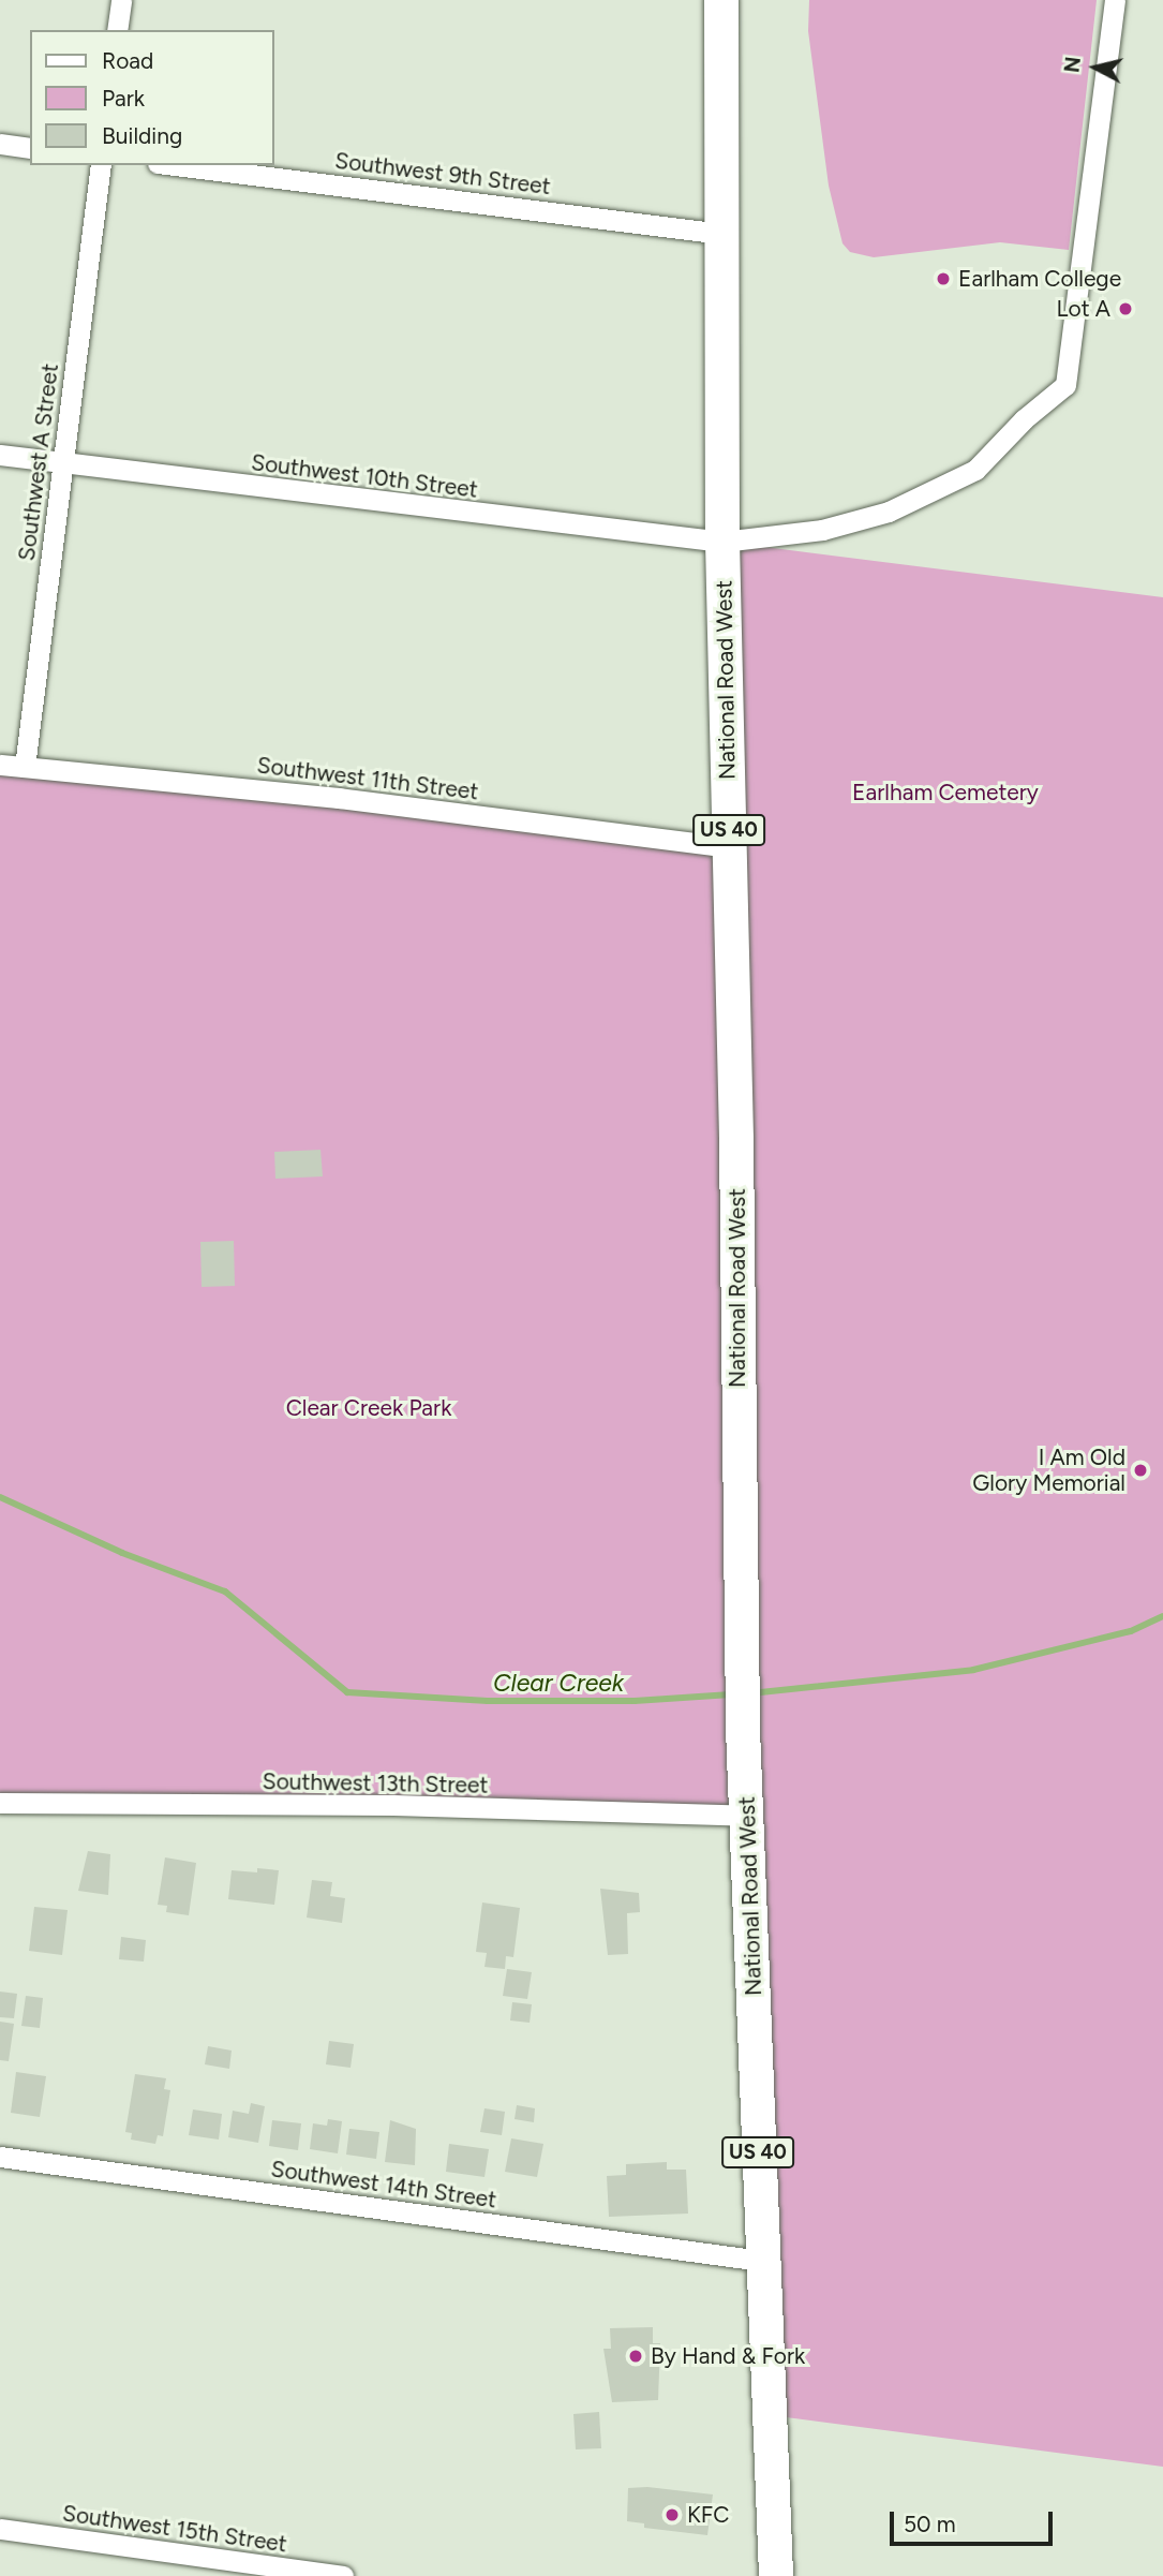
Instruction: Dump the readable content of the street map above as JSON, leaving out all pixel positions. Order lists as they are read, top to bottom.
{
  "streets": {
    "main road": ["National Road West", "US 40"],
    "street": [
      "Southwest 9th Street",
      "Southwest A Street",
      "Southwest 10th Street",
      "Southwest 11th Street",
      "Southwest 13th Street",
      "Southwest 14th Street",
      "Southwest 15th Street"
    ]
  },
  "crossings": [
    ["Southwest 9th Street", "National Road West"],
    ["Southwest A Street", "Southwest 10th Street"],
    ["Southwest A Street", "Southwest 11th Street"],
    ["Southwest 10th Street", "National Road West"],
    ["National Road West", "Southwest 11th Street"],
    ["National Road West", "Southwest 13th Street"],
    ["National Road West", "Southwest 14th Street"]
  ],
  "water": ["Clear Creek"],
  "parks": ["Earlham Cemetery", "Clear Creek Park"],
  "places": [
    "Earlham College",
    "Lot A",
    "I Am Old Glory Memorial",
    "By Hand & Fork",
    "KFC"
  ],
  "legend": ["Road", "Park", "Building"],
  "scale_bar": "50 m",
  "north": "left"
}
